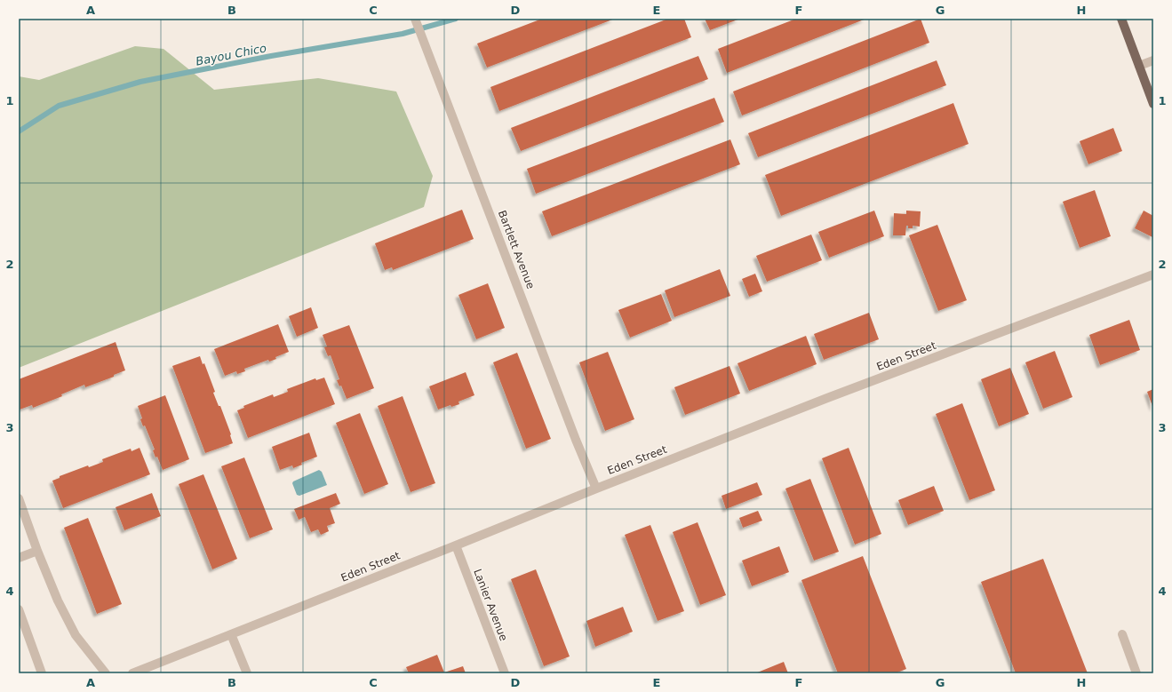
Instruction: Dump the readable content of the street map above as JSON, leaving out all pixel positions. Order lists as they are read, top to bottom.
{
  "streets": {
    "street": ["Bartlett Avenue", "Eden Street", "Lanier Avenue"]
  },
  "crossings": [
    ["Bartlett Avenue", "Eden Street"],
    ["Eden Street", "Lanier Avenue"]
  ],
  "water": ["Bayou Chico"],
  "grid": {
    "columns": [
      "A",
      "B",
      "C",
      "D",
      "E",
      "F",
      "G",
      "H"
    ],
    "rows": [
      "1",
      "2",
      "3",
      "4"
    ]
  }
}
